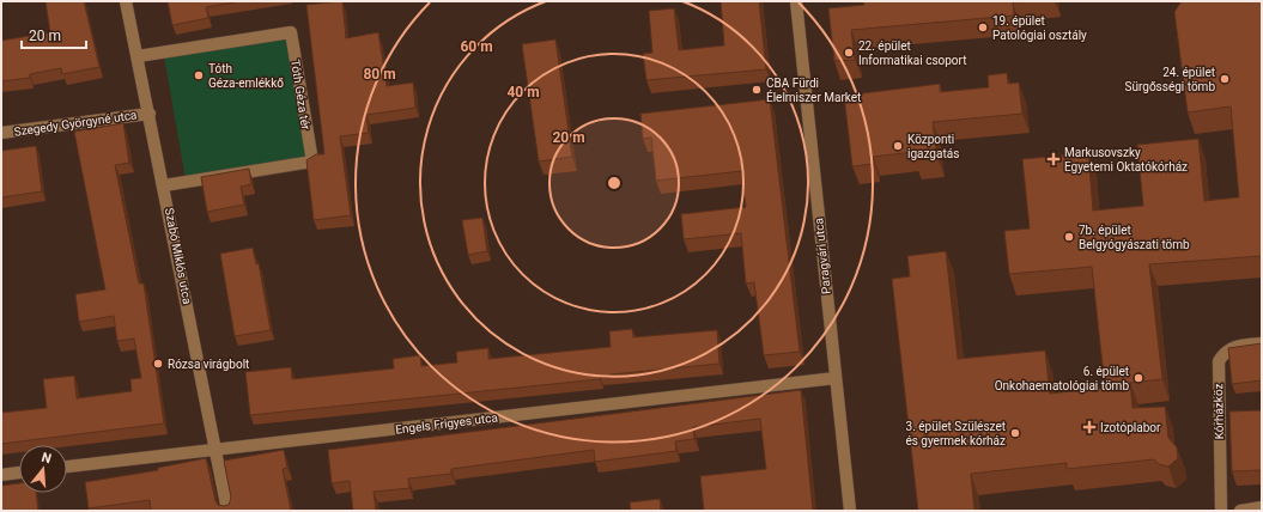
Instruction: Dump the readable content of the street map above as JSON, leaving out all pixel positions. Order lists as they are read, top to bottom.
{
  "streets": {
    "street": [
      "Tóth Géza tér",
      "Szegedy Györgyné utca",
      "Szabó Miklós utca",
      "Paragvári utca",
      "Kórházköz",
      "Engels Frigyes utca"
    ]
  },
  "crossings": [
    ["Tóth Géza tér", "Szabó Miklós utca"],
    ["Szegedy Györgyné utca", "Szabó Miklós utca"],
    ["Szabó Miklós utca", "Engels Frigyes utca"],
    ["Paragvári utca", "Engels Frigyes utca"]
  ],
  "places": {
    "other": [
      "19. épület Patológiai osztály",
      "22. épület Informatikai csoport",
      "Tóth Géza-emlékkő",
      "24. épület Sürgősségi tömb",
      "CBA Fürdi Élelmiszer Market",
      "Központi igazgatás",
      "7b. épület Belgyógyászati tömb",
      "Rózsa virágbolt",
      "6. épület Onkohaematológiai tömb",
      "3. épület Szülészet és gyermek kórház"
    ],
    "health": ["Markusovszky Egyetemi Oktatókórház", "Izotóplabor"]
  },
  "scale_bar": "20 m",
  "north": "top",
  "rings": [
    "60 m",
    "80 m",
    "40 m",
    "20 m"
  ]
}
